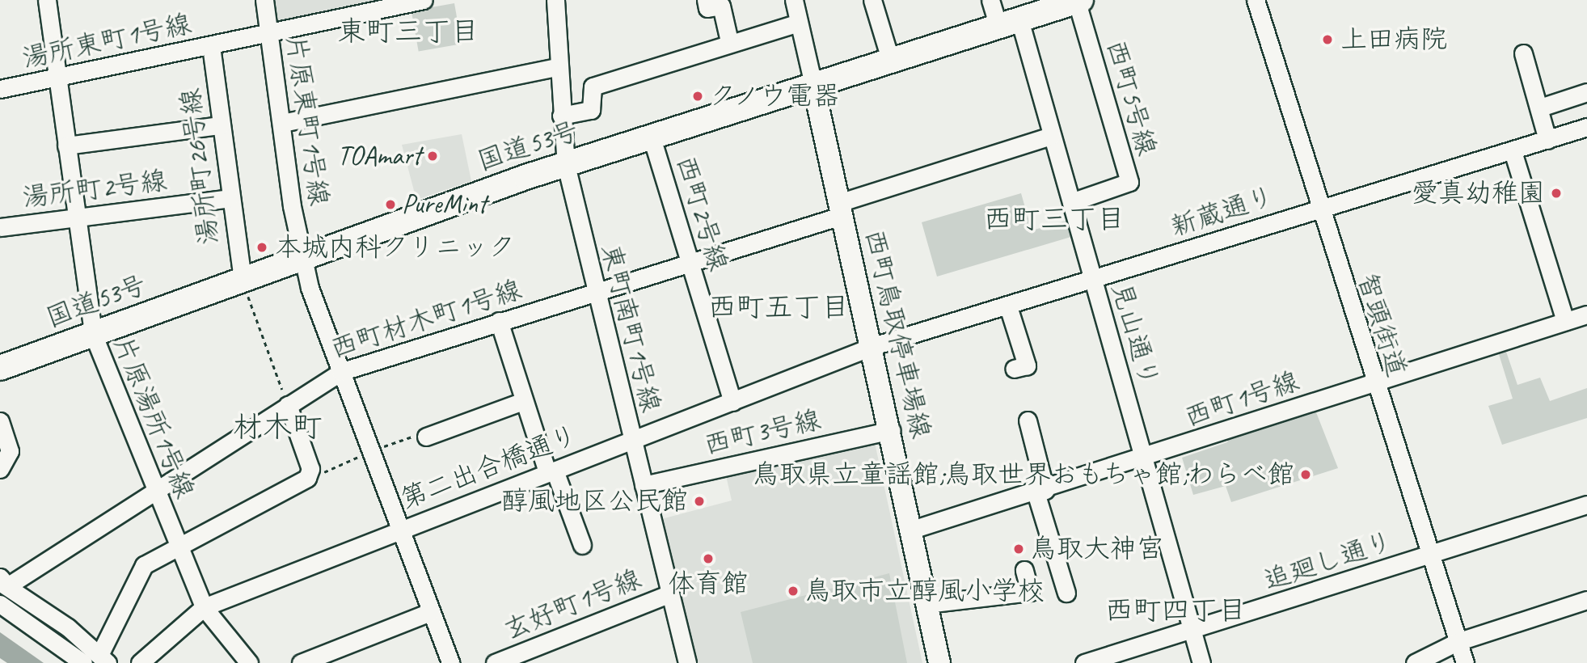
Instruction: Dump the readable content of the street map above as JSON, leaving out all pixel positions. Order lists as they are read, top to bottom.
{
  "streets": {
    "highway": ["国道53号"],
    "main road": ["西町鳥取停車場線"],
    "street": [
      "湯所東町1号線",
      "西町5号線",
      "片原東町1号線",
      "湯所町26号線",
      "湯所町2号線",
      "新蔵通り",
      "西町2号線",
      "西町材木町1号線",
      "智頭街道",
      "東町南町1号線",
      "見山通り",
      "西町1号線",
      "片原湯所1号線",
      "西町3号線",
      "第二出合橋通り",
      "追廻し通り",
      "玄好町1号線"
    ]
  },
  "crossings": [
    ["湯所東町1号線", "片原東町1号線"],
    ["湯所東町1号線", "湯所町26号線"],
    ["湯所東町1号線", "片原湯所1号線"],
    ["西町5号線", "国道53号"],
    ["西町5号線", "見山通り"],
    ["片原東町1号線", "国道53号"],
    ["片原東町1号線", "西町材木町1号線"],
    ["片原東町1号線", "第二出合橋通り"],
    ["国道53号", "湯所町26号線"],
    ["国道53号", "西町2号線"],
    ["国道53号", "東町南町1号線"],
    ["国道53号", "西町鳥取停車場線"],
    ["国道53号", "見山通り"],
    ["国道53号", "片原湯所1号線"],
    ["湯所町26号線", "湯所町2号線"],
    ["湯所町2号線", "片原湯所1号線"],
    ["新蔵通り", "智頭街道"],
    ["新蔵通り", "西町鳥取停車場線"],
    ["新蔵通り", "見山通り"],
    ["新蔵通り", "第二出合橋通り"],
    ["西町2号線", "西町材木町1号線"],
    ["西町2号線", "第二出合橋通り"],
    ["西町材木町1号線", "東町南町1号線"],
    ["西町材木町1号線", "西町鳥取停車場線"],
    ["西町材木町1号線", "片原湯所1号線"],
    ["智頭街道", "西町1号線"],
    ["智頭街道", "追廻し通り"],
    ["東町南町1号線", "西町3号線"],
    ["東町南町1号線", "第二出合橋通り"],
    ["東町南町1号線", "玄好町1号線"],
    ["西町鳥取停車場線", "西町1号線"],
    ["西町鳥取停車場線", "西町3号線"],
    ["西町鳥取停車場線", "第二出合橋通り"],
    ["見山通り", "西町1号線"],
    ["見山通り", "追廻し通り"],
    ["片原湯所1号線", "第二出合橋通り"]
  ],
  "districts": [
    "東町三丁目",
    "西町三丁目",
    "西町五丁目",
    "材木町",
    "西町四丁目"
  ],
  "places": [
    "上田病院",
    "クノウ電器",
    "TOAmart",
    "愛真幼稚園",
    "PureMint",
    "本城内科クリニック",
    "鳥取県立童謡館;鳥取世界おもちゃ館;わらべ館",
    "醇風地区公民館",
    "鳥取大神宮",
    "体育館",
    "鳥取市立醇風小学校"
  ]
}
